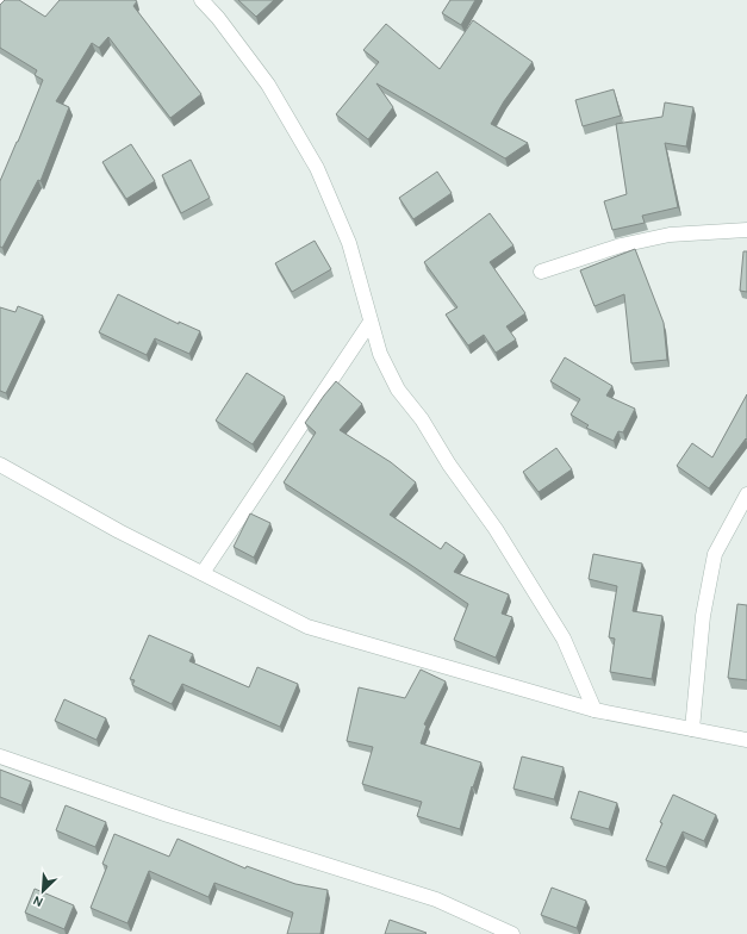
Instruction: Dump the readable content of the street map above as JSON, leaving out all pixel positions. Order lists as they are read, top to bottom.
{
  "north": "bottom left"
}
